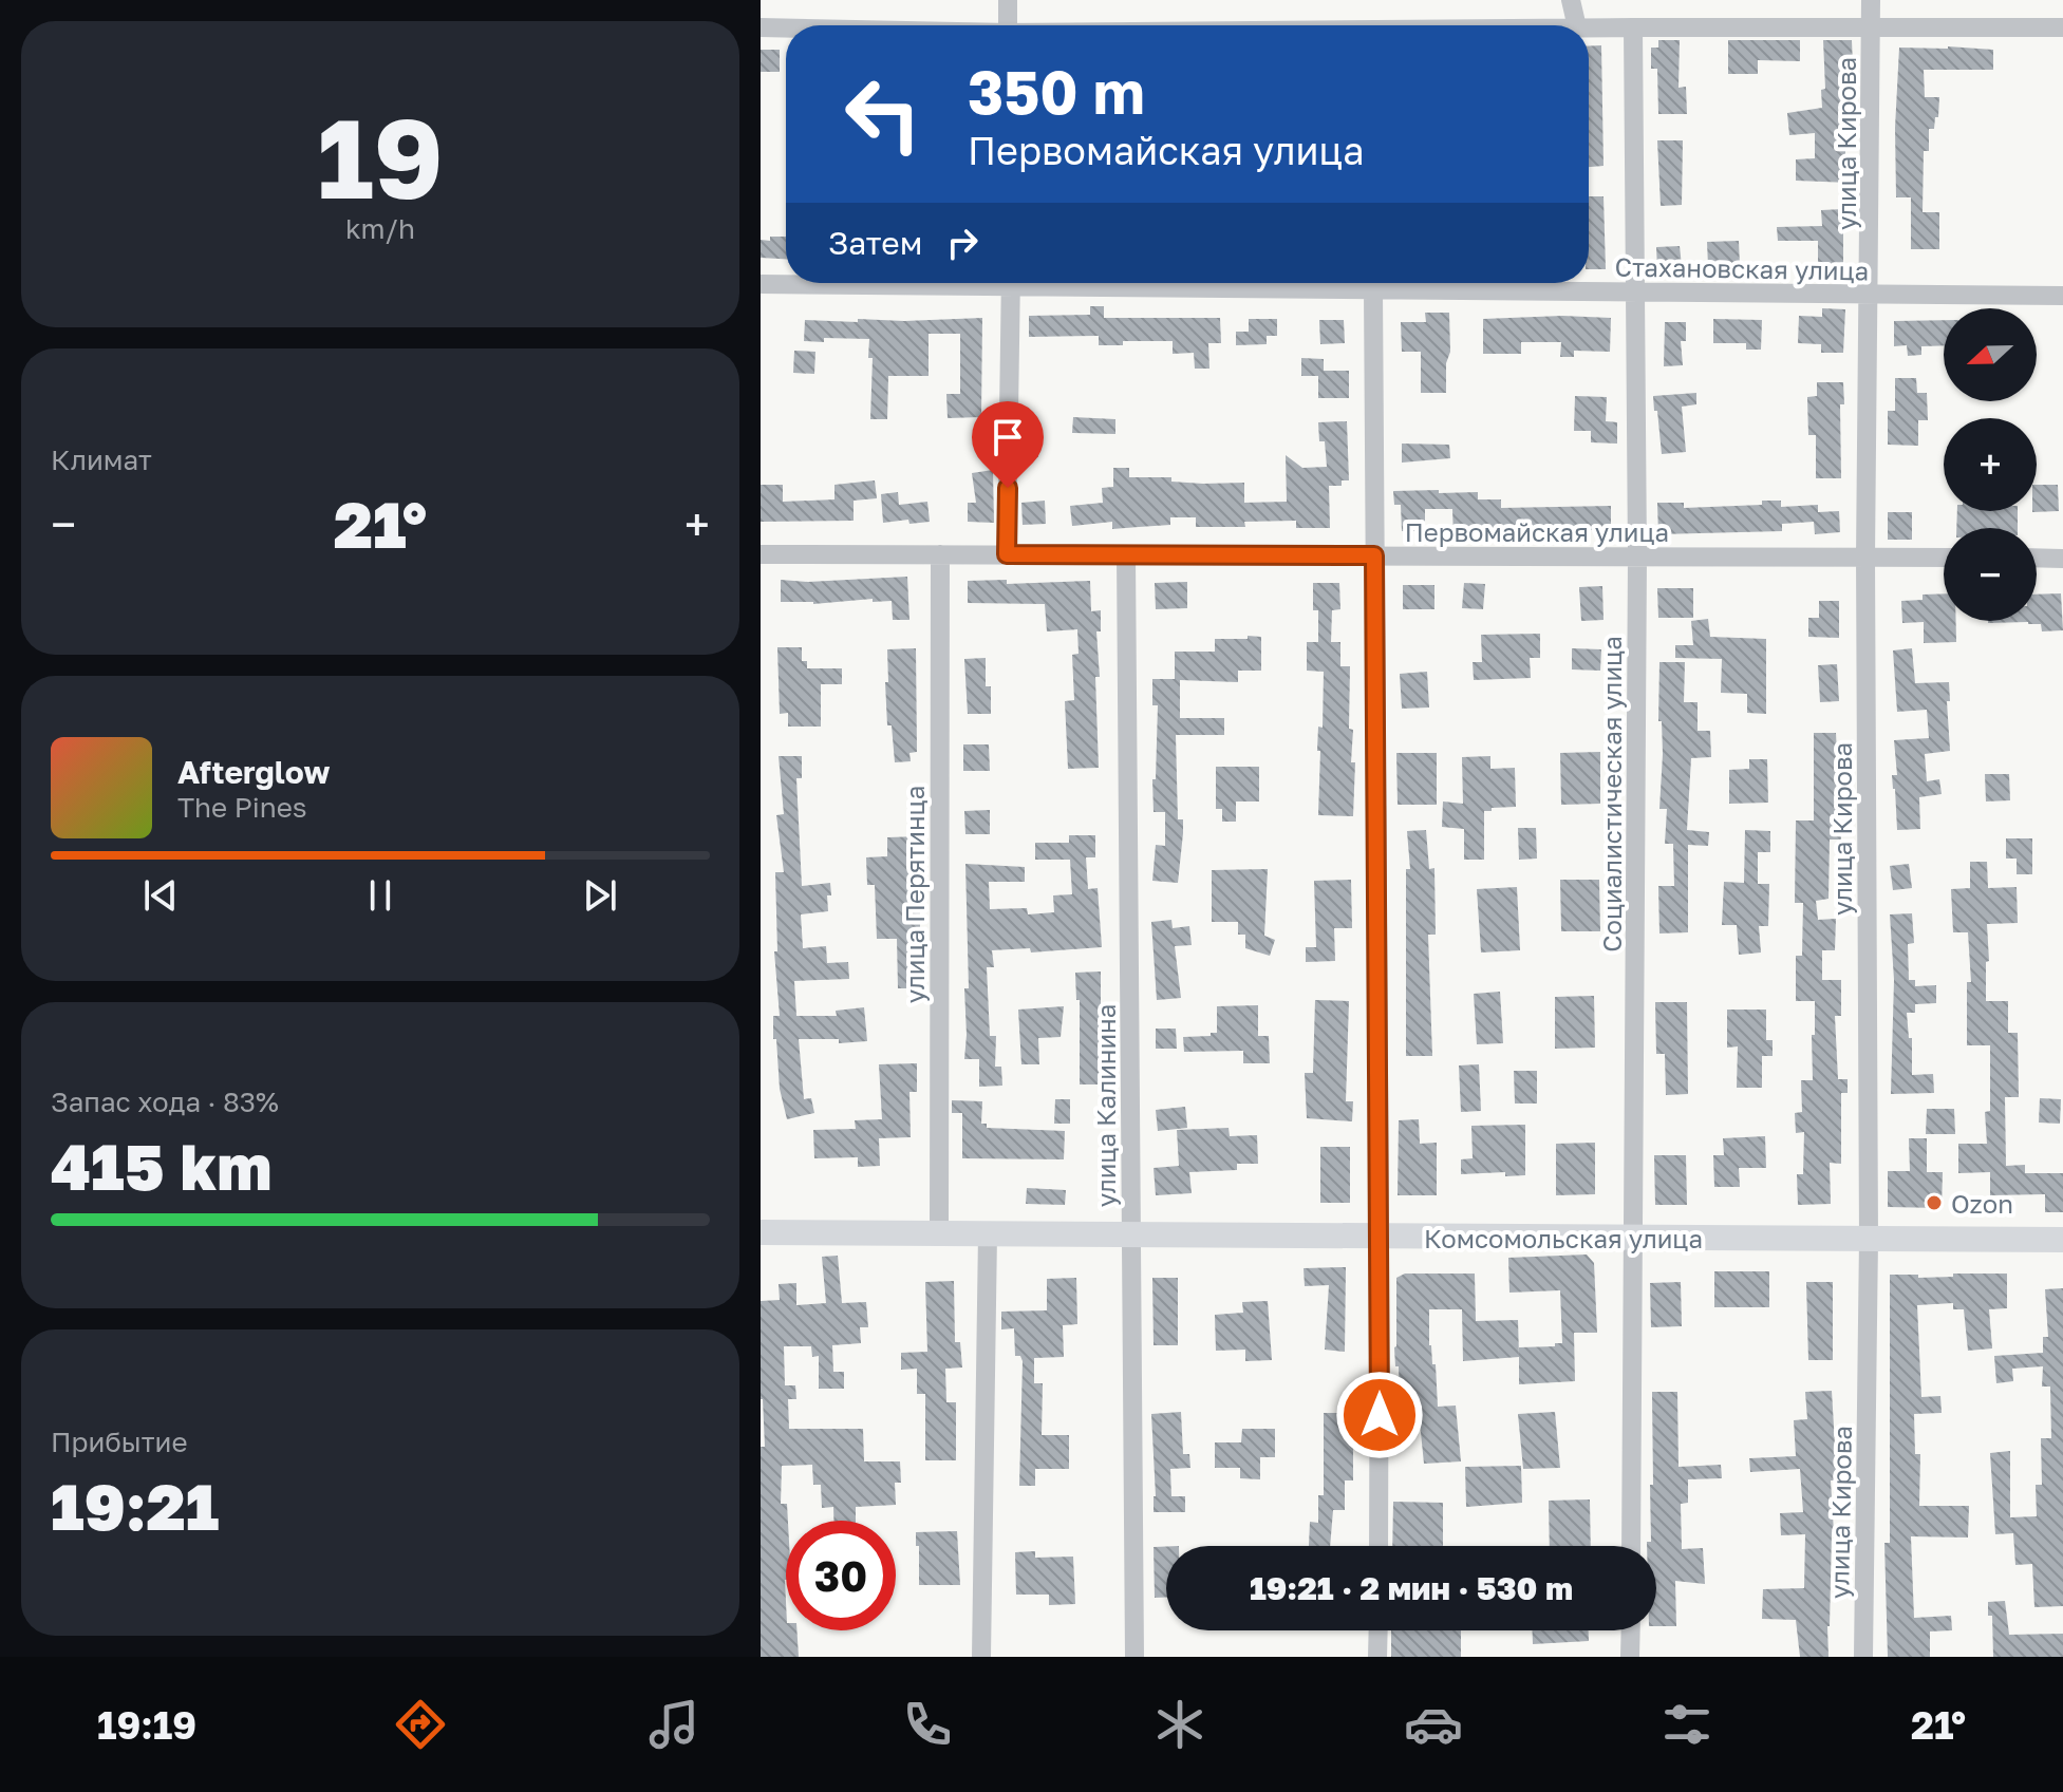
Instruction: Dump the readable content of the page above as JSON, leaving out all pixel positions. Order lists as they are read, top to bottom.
{
  "streets": {
    "main road": ["Комсомольская улица"],
    "street": [
      "улица Кирова",
      "Стахановская улица",
      "Первомайская улица",
      "Социалистическая улица",
      "улица Перятинца",
      "улица Калинина"
    ]
  },
  "crossings": [
    ["улица Кирова", "Стахановская улица"],
    ["улица Кирова", "Первомайская улица"],
    ["улица Кирова", "Комсомольская улица"],
    ["Стахановская улица", "Социалистическая улица"],
    ["Первомайская улица", "Социалистическая улица"],
    ["Первомайская улица", "улица Перятинца"],
    ["Первомайская улица", "улица Калинина"],
    ["Социалистическая улица", "Комсомольская улица"],
    ["улица Перятинца", "Комсомольская улица"],
    ["улица Калинина", "Комсомольская улица"]
  ],
  "places": ["Ozon"],
  "north": "left",
  "page": {
    "tile": [
      ["19", "km/h"],
      "Климат",
      ["Запас хода · 83%", "415 km"],
      ["Прибытие", "19:21"]
    ],
    "turn": ["350 m", "Первомайская улица"],
    "then": "Затем",
    "map_buttons": ["+", "−"],
    "heat": ["−", "21°", "+"],
    "song": ["Afterglow", "The Pines"],
    "limit": "30",
    "trip": "19:21 · 2 мин · 530 m",
    "tabs": ["19:19", "21°"]
  }
}
